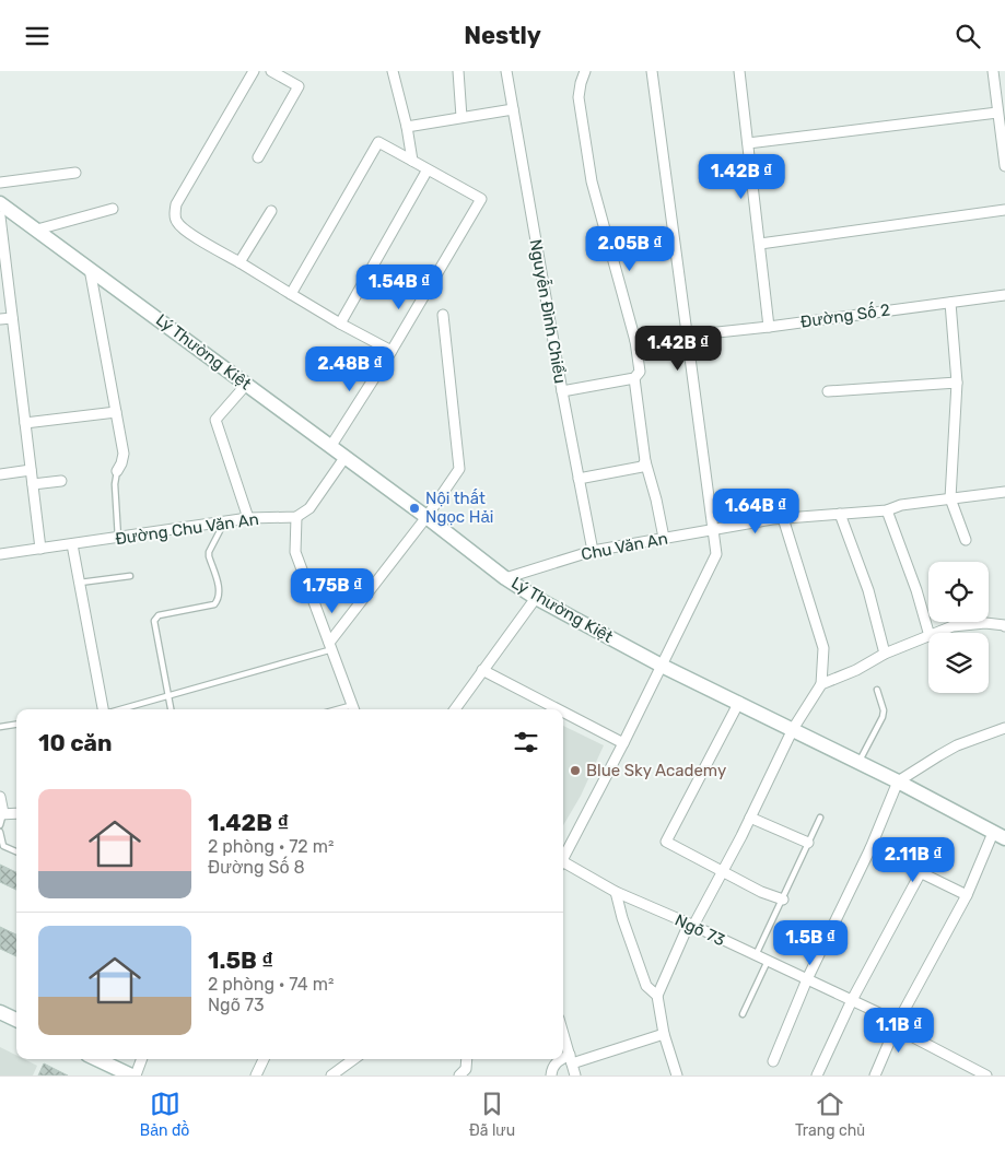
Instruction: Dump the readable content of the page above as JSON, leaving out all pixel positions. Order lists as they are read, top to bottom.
{
  "streets": {
    "street": [
      "Nguyễn Đình Chiểu",
      "Đường Số 2",
      "Lý Thường Kiệt",
      "Đường Chu Văn An",
      "Chu Văn An",
      "Ngõ 73"
    ]
  },
  "crossings": [
    ["Nguyễn Đình Chiểu", "Chu Văn An"],
    ["Lý Thường Kiệt", "Chu Văn An"]
  ],
  "places": ["Nội thất Ngọc Hải", "Blue Sky Academy"],
  "page": {
    "header": "Nestly",
    "price": [
      "1.42B ₫",
      "2.05B ₫",
      "1.54B ₫",
      "1.42B ₫",
      "2.48B ₫",
      "1.64B ₫",
      "1.75B ₫",
      "2.11B ₫",
      "1.5B ₫",
      "1.1B ₫"
    ],
    "heading": "10 căn",
    "list": [
      {
        "name": "1.42B ₫",
        "note": "2 phòng · 72 m² · Đường Số 8"
      },
      {
        "name": "1.5B ₫",
        "note": "2 phòng · 74 m² · Ngõ 73"
      }
    ],
    "tabs": ["Bản đồ", "Đã lưu", "Trang chủ"]
  }
}
